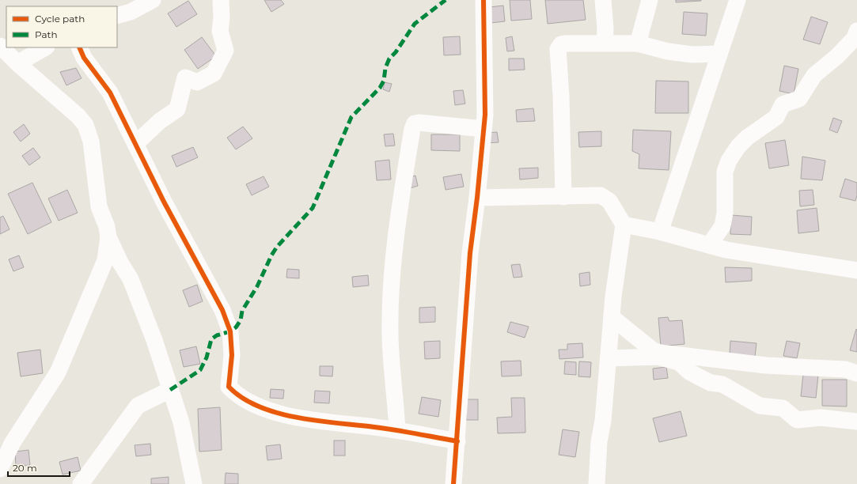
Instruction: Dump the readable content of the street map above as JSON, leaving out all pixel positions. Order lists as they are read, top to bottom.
{
  "legend": ["Cycle path", "Path"],
  "scale_bar": "20 m"
}
